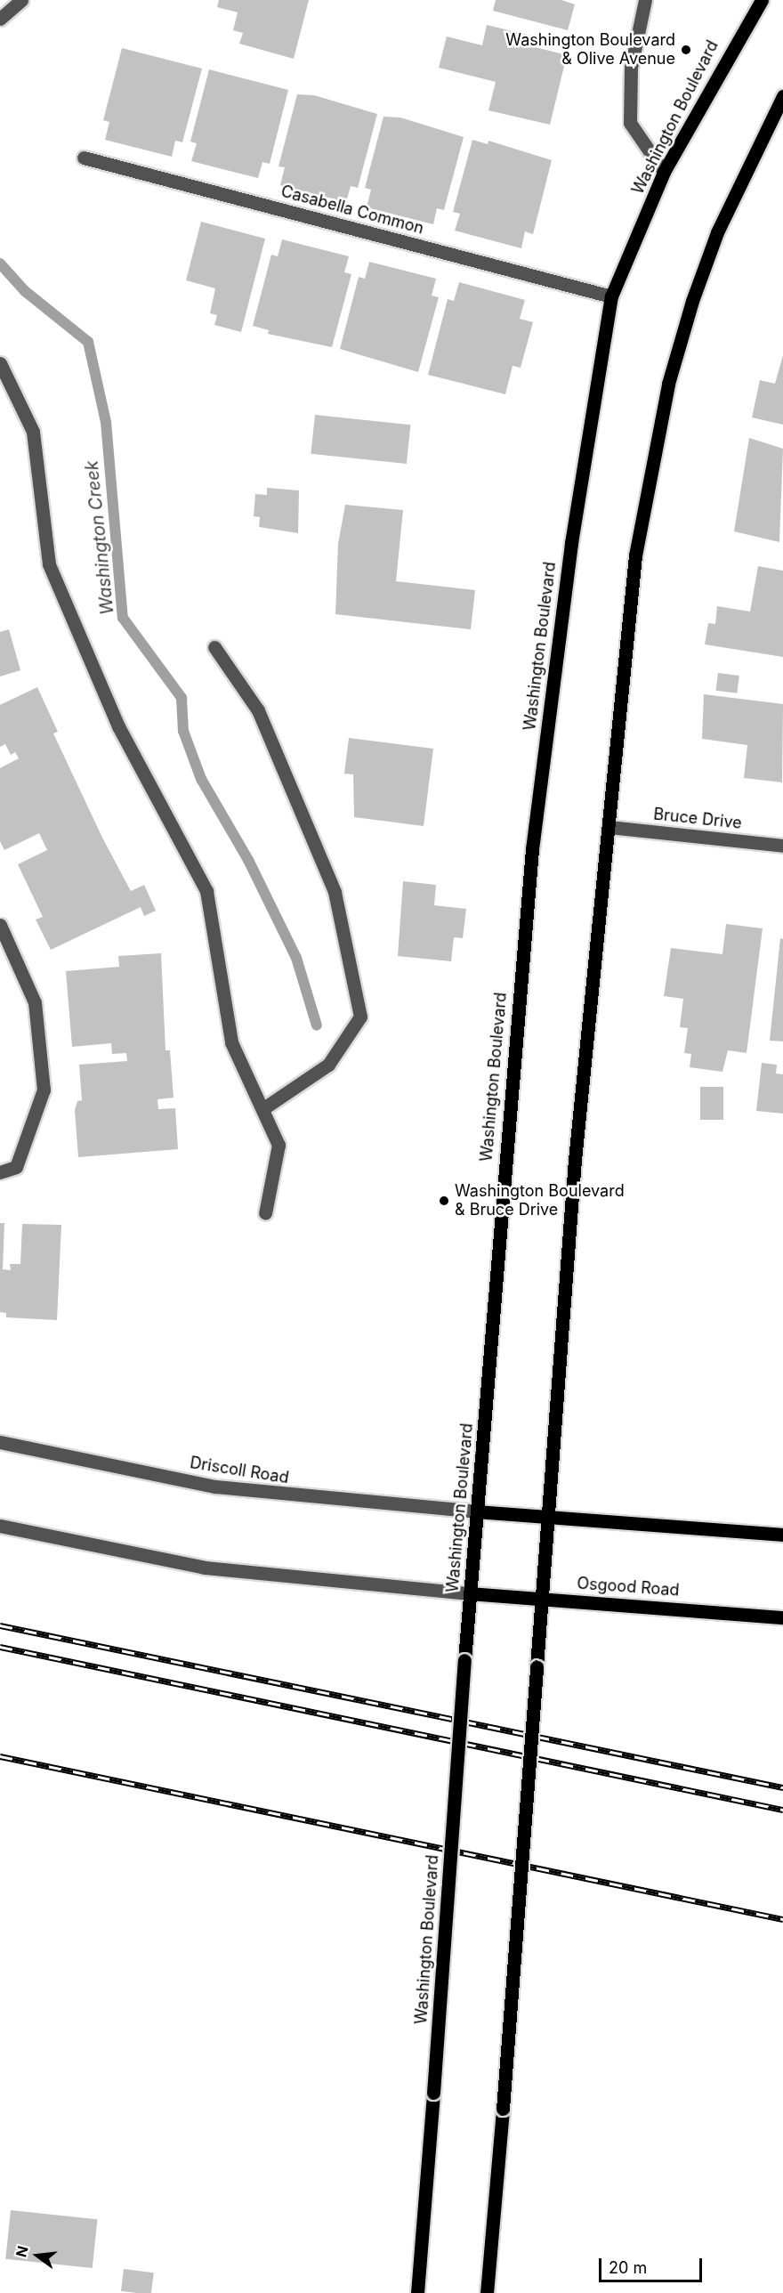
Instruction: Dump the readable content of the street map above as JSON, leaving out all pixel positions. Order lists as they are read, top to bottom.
{
  "streets": {
    "main road": ["Washington Boulevard", "Osgood Road"],
    "street": ["Casabella Common", "Bruce Drive", "Driscoll Road"]
  },
  "crossings": [
    ["Washington Boulevard", "Casabella Common"],
    ["Washington Boulevard", "Driscoll Road"],
    ["Washington Boulevard", "Osgood Road"]
  ],
  "water": ["Washington Creek"],
  "places": ["Washington Boulevard & Olive Avenue", "Washington Boulevard & Bruce Drive"],
  "scale_bar": "20 m",
  "north": "left"
}
